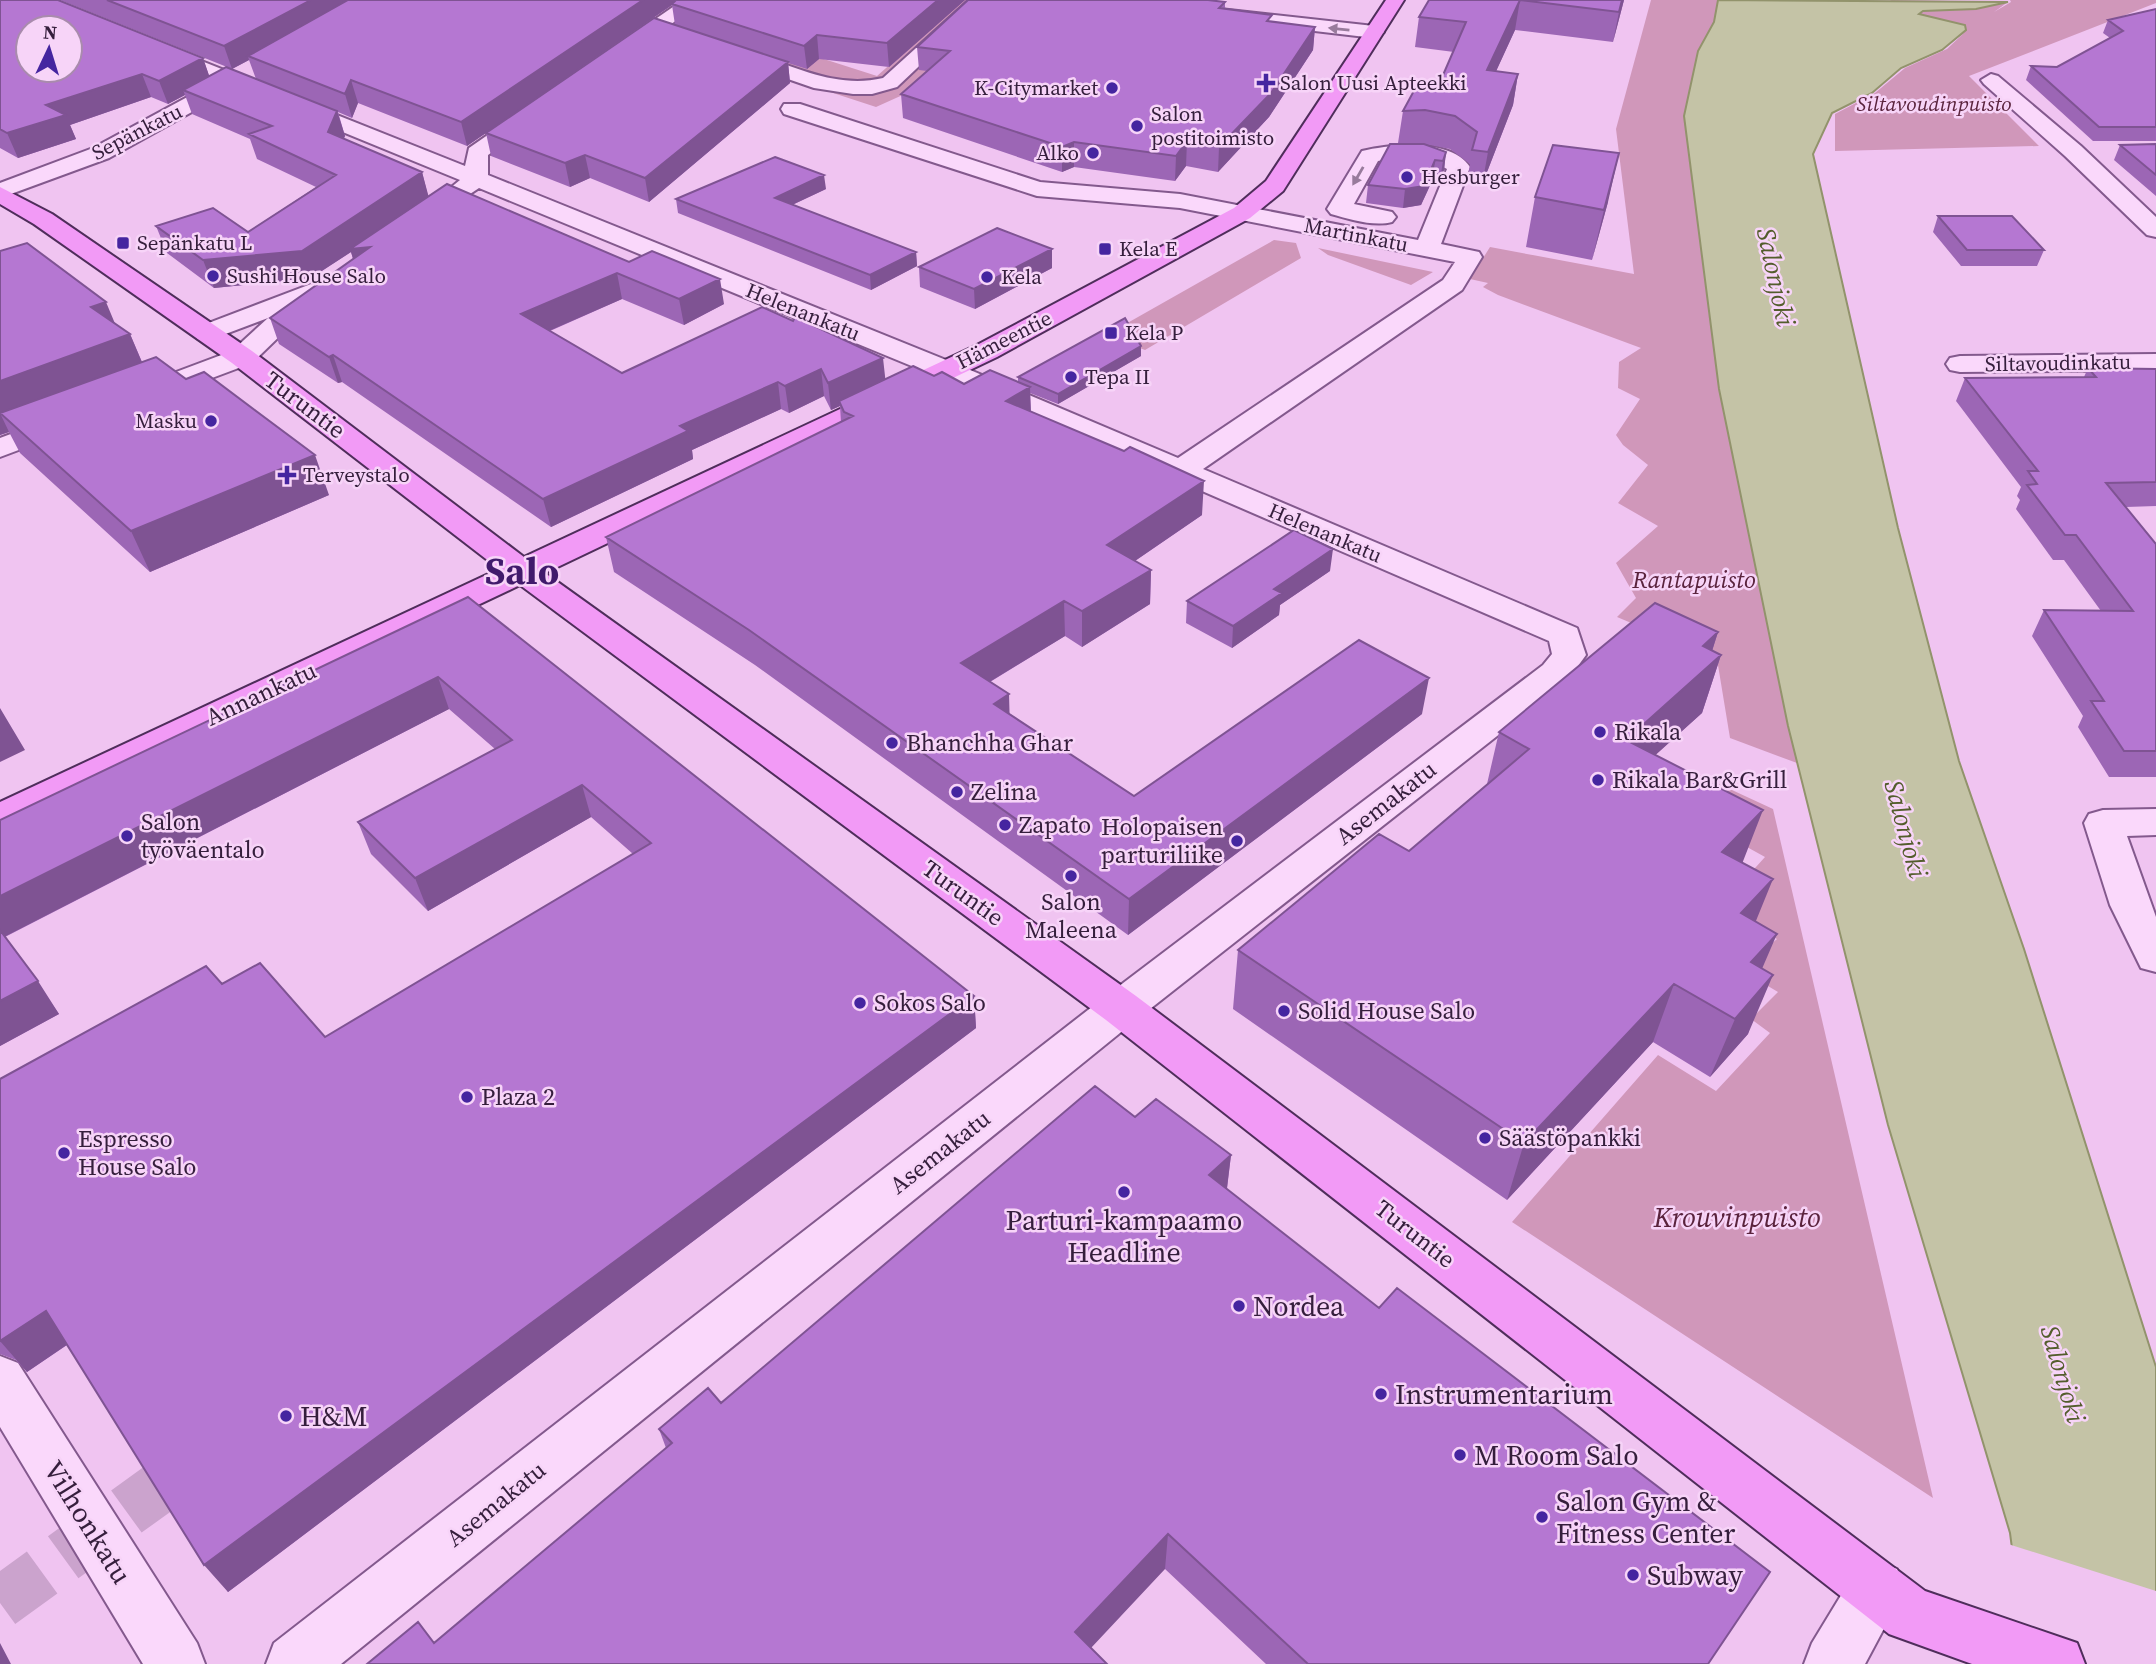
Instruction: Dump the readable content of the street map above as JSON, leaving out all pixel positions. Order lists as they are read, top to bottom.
{
  "streets": {
    "main road": ["Hämeentie", "Turuntie", "Annankatu"],
    "street": [
      "Sepänkatu",
      "Martinkatu",
      "Helenankatu",
      "Siltavoudinkatu",
      "Asemakatu",
      "Vilhonkatu"
    ]
  },
  "crossings": [
    ["Sepänkatu", "Helenankatu"],
    ["Sepänkatu", "Turuntie"],
    ["Martinkatu", "Helenankatu"],
    ["Martinkatu", "Hämeentie"],
    ["Helenankatu", "Hämeentie"],
    ["Helenankatu", "Asemakatu"],
    ["Hämeentie", "Turuntie"],
    ["Hämeentie", "Annankatu"],
    ["Turuntie", "Annankatu"],
    ["Turuntie", "Asemakatu"]
  ],
  "districts": ["Salo"],
  "water": ["Salonjoki"],
  "parks": ["Siltavoudinpuisto", "Rantapuisto", "Krouvinpuisto"],
  "places": {
    "health": ["Salon Uusi Apteekki", "Terveystalo"],
    "other": [
      "K-Citymarket",
      "Salon postitoimisto",
      "Alko",
      "Hesburger",
      "Sushi House Salo",
      "Kela",
      "Tepa II",
      "Masku",
      "Rikala",
      "Bhanchha Ghar",
      "Rikala Bar&Grill",
      "Zelina",
      "Zapato",
      "Salon työväentalo",
      "Holopaisen parturiliike",
      "Salon Maleena",
      "Sokos Salo",
      "Solid House Salo",
      "Plaza 2",
      "Säästöpankki",
      "Espresso House Salo",
      "Parturi-kampaamo Headline",
      "Nordea",
      "Instrumentarium",
      "H&M",
      "M Room Salo",
      "Salon Gym & Fitness Center",
      "Subway"
    ],
    "transit": ["Sepänkatu L", "Kela E", "Kela P"]
  },
  "north": "top"
}
